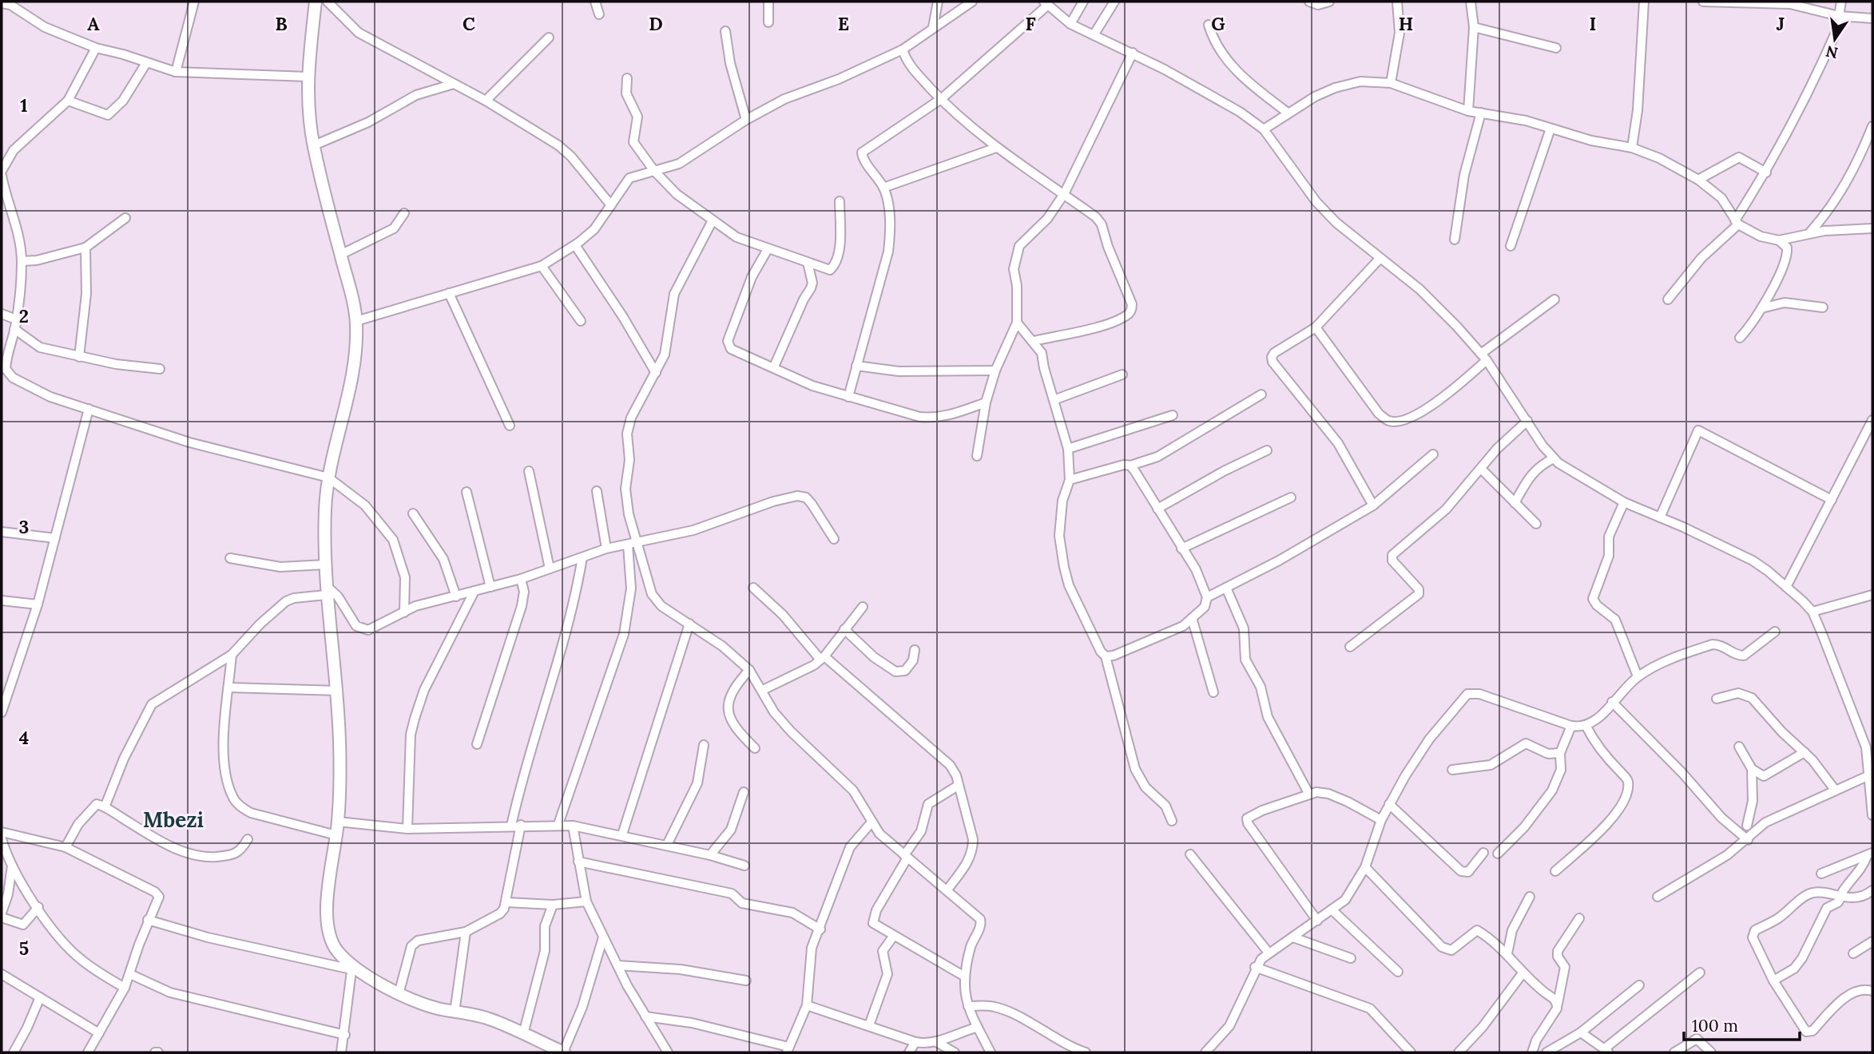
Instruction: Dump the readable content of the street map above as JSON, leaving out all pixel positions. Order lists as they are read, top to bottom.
{
  "districts": ["Mbezi"],
  "scale_bar": "100 m",
  "north": "bottom",
  "grid": {
    "columns": [
      "A",
      "B",
      "C",
      "D",
      "E",
      "F",
      "G",
      "H",
      "I",
      "J"
    ],
    "rows": [
      "1",
      "2",
      "3",
      "4",
      "5"
    ]
  }
}
